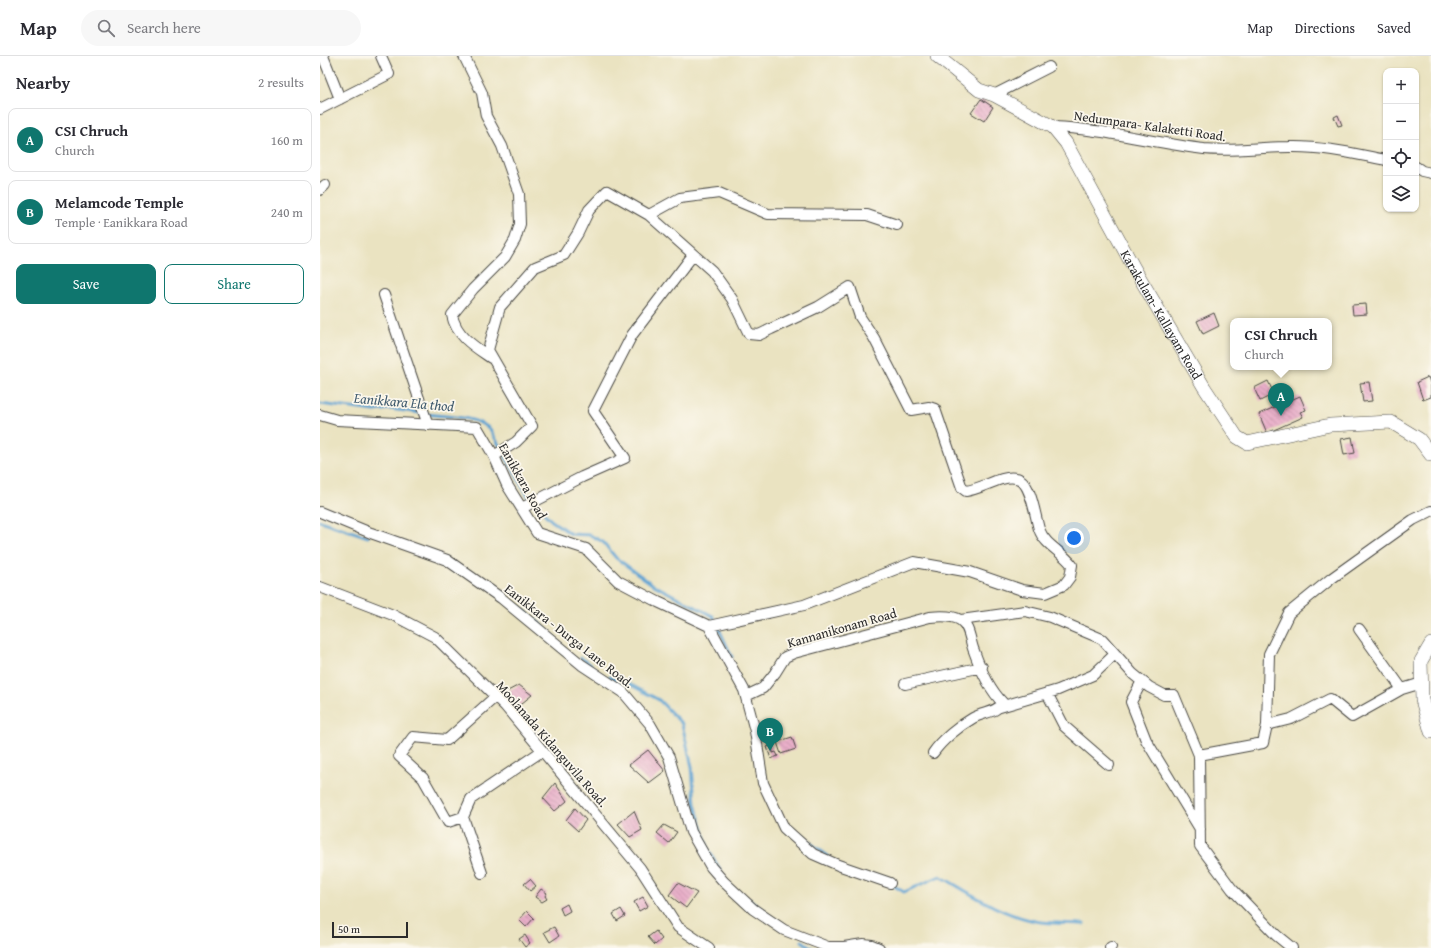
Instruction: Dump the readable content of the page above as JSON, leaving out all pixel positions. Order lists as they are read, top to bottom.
{
  "streets": {
    "street": [
      "Nedumpara- Kalaketti Road.",
      "Karakulam- Kallayam Road",
      "Eanikkara Road",
      "Kannanikonam Road",
      "Eanikkara - Durga Lane Road.",
      "Moolanada Kidanguvila Road."
    ]
  },
  "crossings": [
    ["Nedumpara- Kalaketti Road.", "Karakulam- Kallayam Road"]
  ],
  "water": ["Eanikkara Ela thod"],
  "scale_bar": "50 m",
  "page": {
    "header": "Map",
    "search": "Search here",
    "nav": ["Map", "Directions", "Saved"],
    "heading": ["Nearby", "2 results"],
    "map_buttons": ["+", "−"],
    "list": [
      {
        "mark": "A",
        "name": "CSI Chruch",
        "note": "Church",
        "value": "160 m"
      },
      {
        "mark": "B",
        "name": "Melamcode Temple",
        "note": "Temple · Eanikkara Road",
        "value": "240 m"
      }
    ],
    "buttons": ["Save", "Share"],
    "popup": ["CSI Chruch", "Church"],
    "pins": ["A", "B"],
    "scale": "50 m"
  }
}
